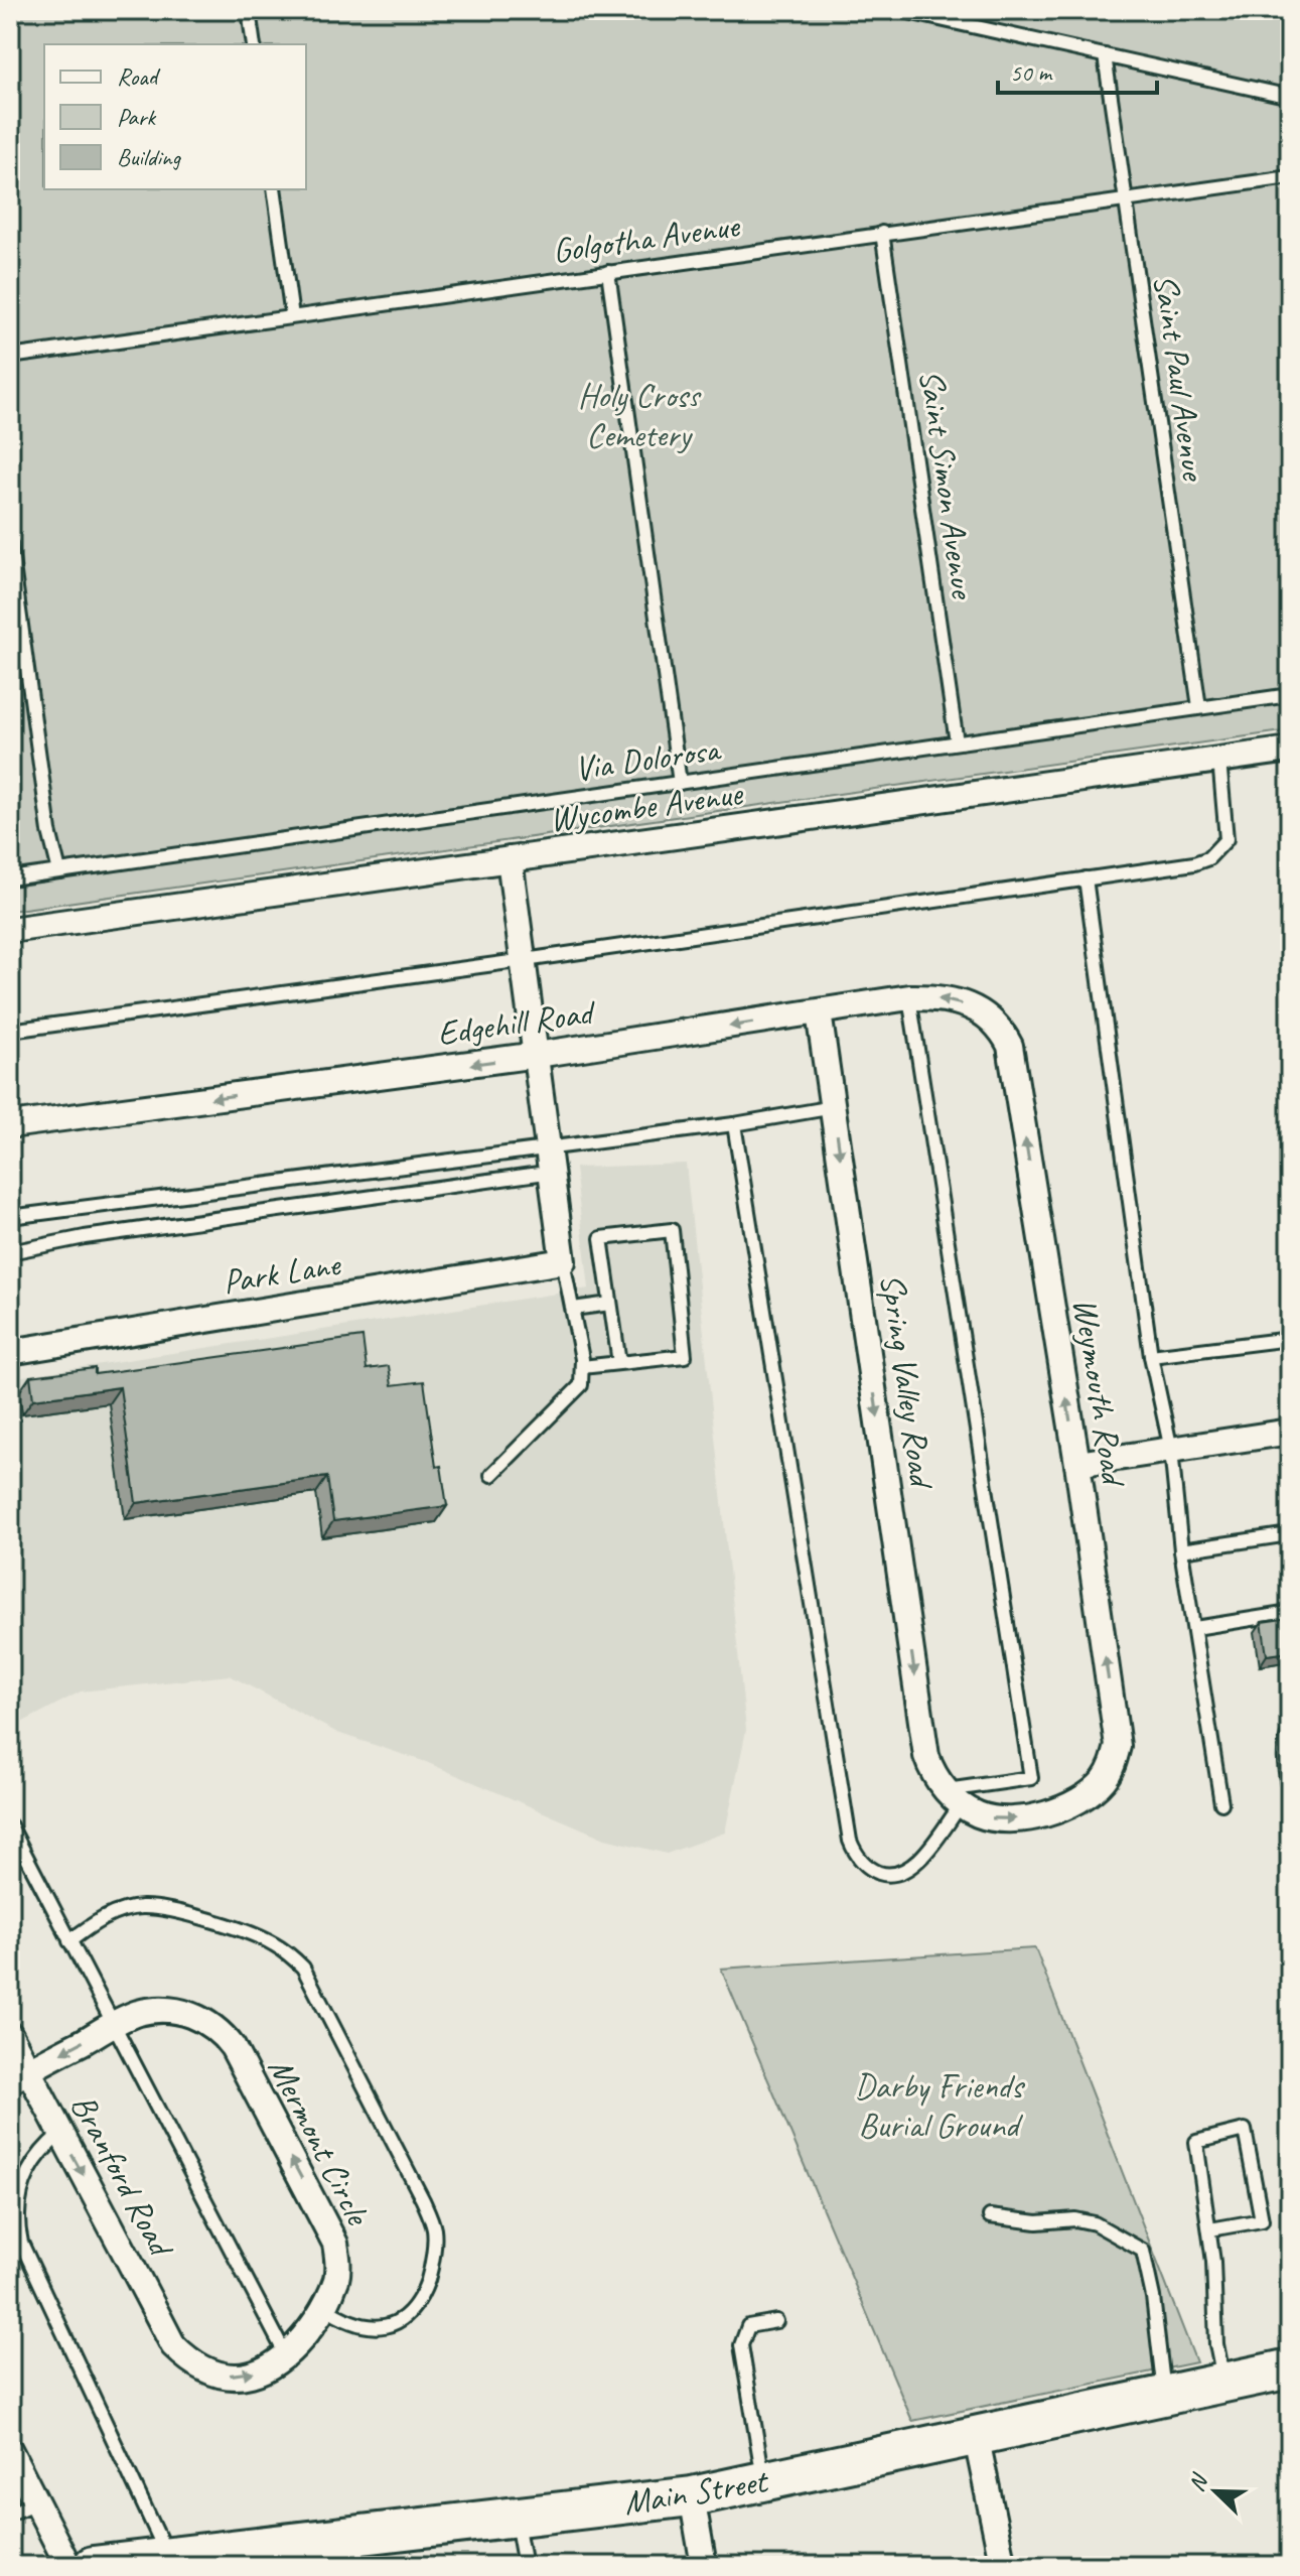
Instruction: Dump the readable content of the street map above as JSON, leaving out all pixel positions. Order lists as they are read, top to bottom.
{
  "streets": {
    "main road": ["Main Street"],
    "street": [
      "Wycombe Avenue",
      "Edgehill Road",
      "Park Lane",
      "Spring Valley Road",
      "Weymouth Road",
      "Mermont Circle",
      "Branford Road"
    ],
    "lane": [
      "Golgotha Avenue",
      "Saint Paul Avenue",
      "Saint Simon Avenue",
      "Via Dolorosa"
    ]
  },
  "crossings": [
    ["Golgotha Avenue", "Saint Paul Avenue"],
    ["Golgotha Avenue", "Saint Simon Avenue"],
    ["Saint Paul Avenue", "Via Dolorosa"],
    ["Saint Simon Avenue", "Via Dolorosa"],
    ["Edgehill Road", "Spring Valley Road"],
    ["Edgehill Road", "Weymouth Road"],
    ["Spring Valley Road", "Weymouth Road"],
    ["Mermont Circle", "Branford Road"]
  ],
  "one_way": [
    "Edgehill Road",
    "Spring Valley Road",
    "Weymouth Road",
    "Branford Road"
  ],
  "parks": ["Holy Cross Cemetery", "Darby Friends Burial Ground"],
  "legend": ["Road", "Park", "Building"],
  "scale_bar": "50 m",
  "north": "top left"
}
